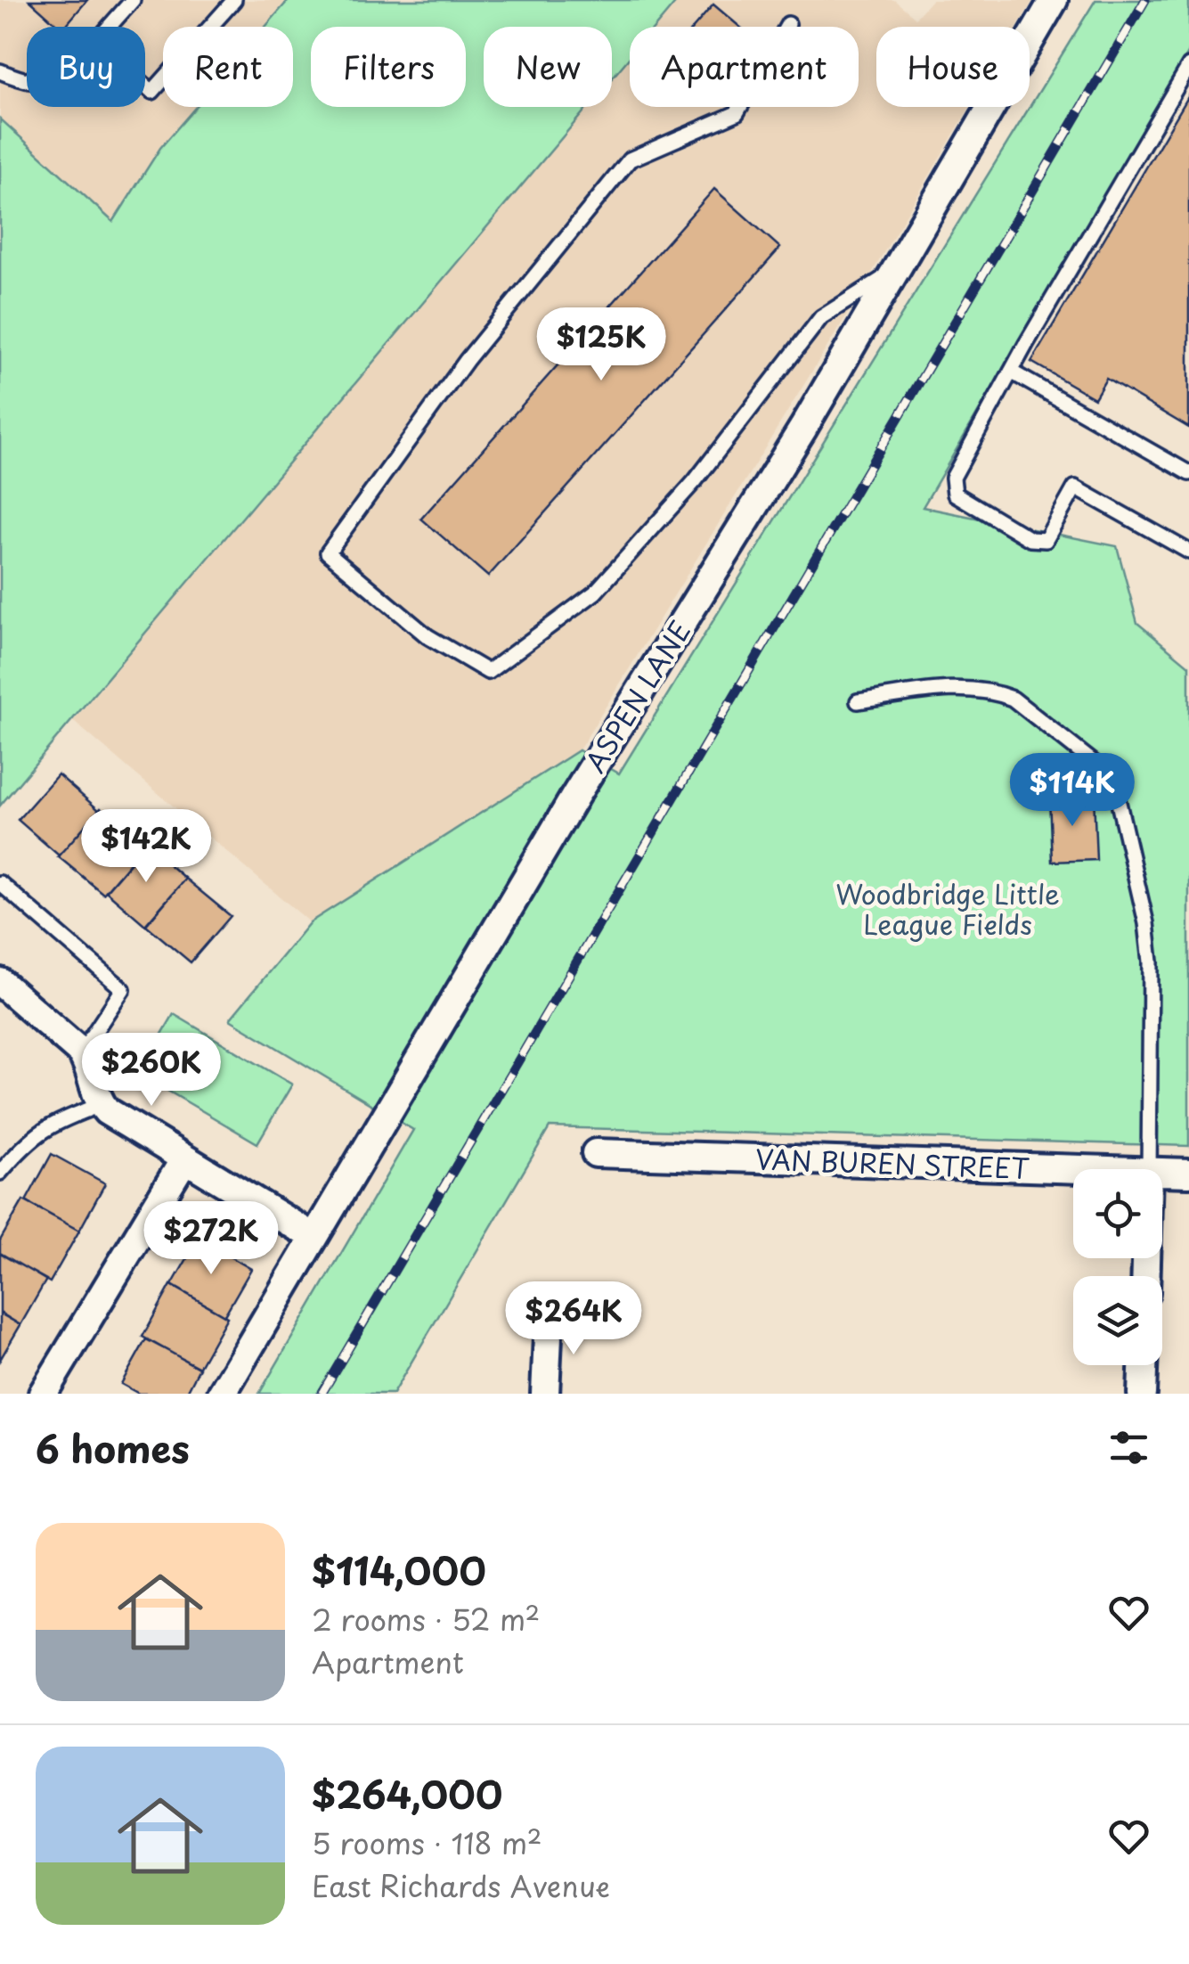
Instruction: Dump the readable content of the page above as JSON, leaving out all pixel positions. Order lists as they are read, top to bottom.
{
  "streets": {
    "street": ["ASPEN LANE", "VAN BUREN STREET"]
  },
  "parks": ["Woodbridge Little League Fields"],
  "page": {
    "chip": [
      "Buy",
      "Rent",
      "Filters",
      "New",
      "Apartment",
      "House"
    ],
    "price": [
      "$125K",
      "$114K",
      "$142K",
      "$260K",
      "$272K",
      "$264K"
    ],
    "heading": "6 homes",
    "list": [
      {
        "name": "$114,000",
        "note": "2 rooms · 52 m² · Apartment"
      },
      {
        "name": "$264,000",
        "note": "5 rooms · 118 m² · East Richards Avenue"
      }
    ]
  }
}
